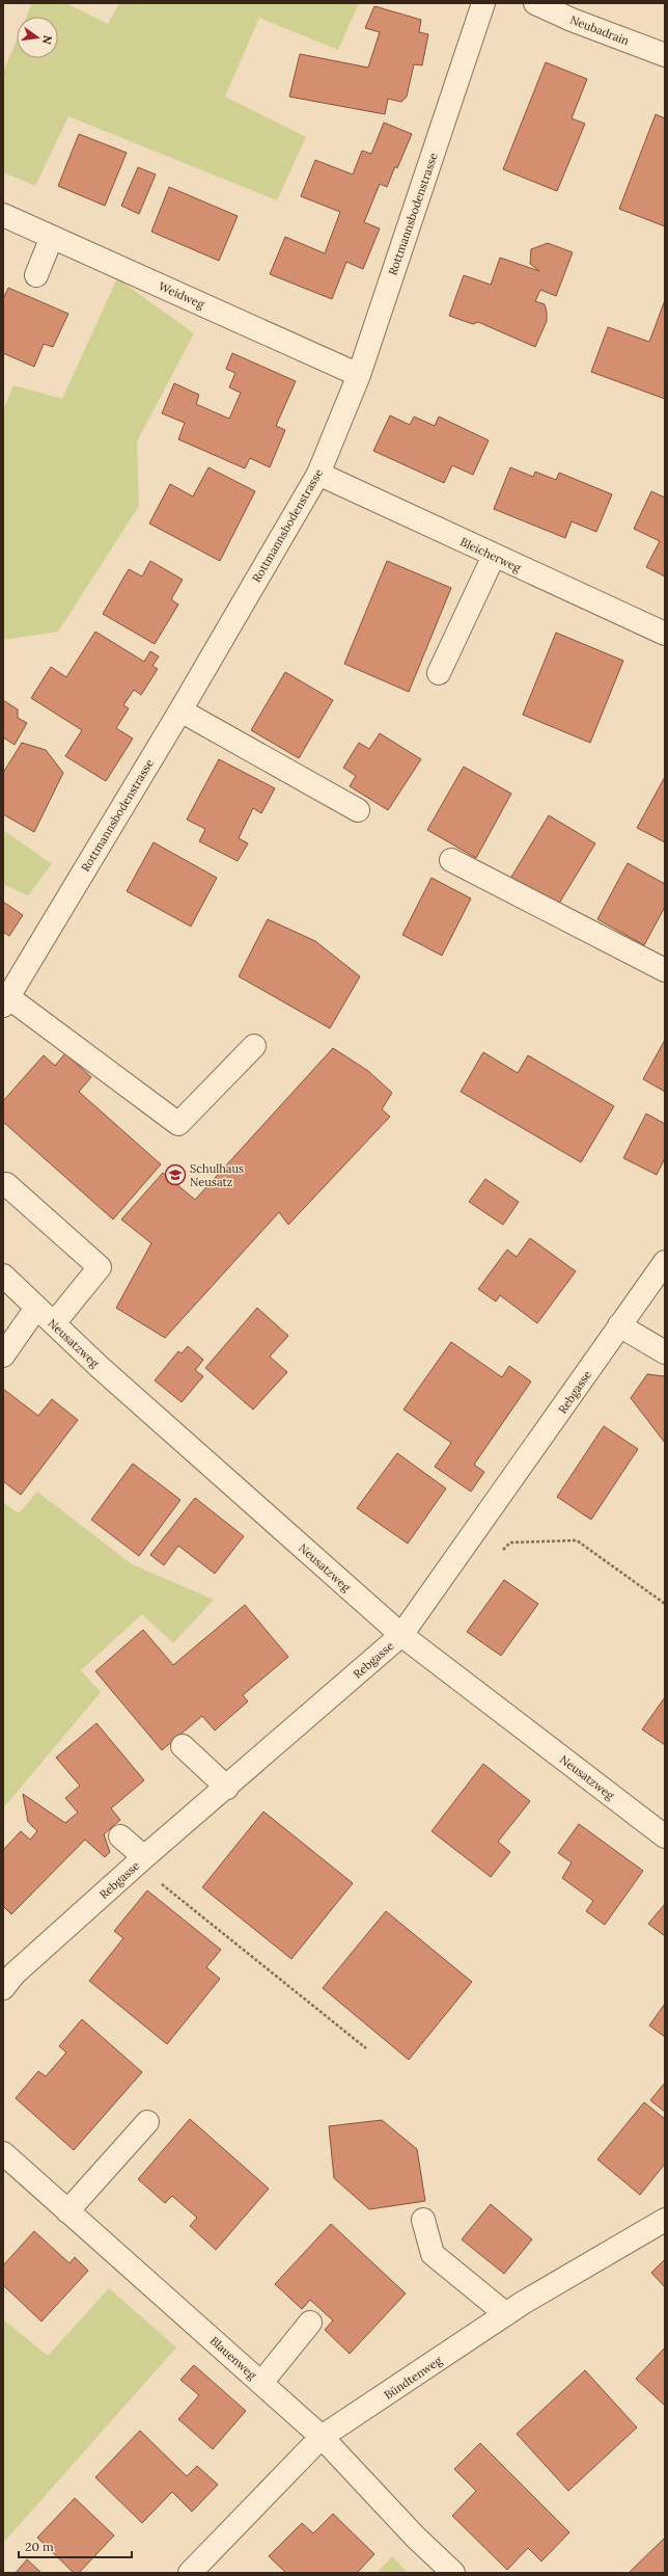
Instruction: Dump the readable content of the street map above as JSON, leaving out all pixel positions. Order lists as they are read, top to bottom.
{
  "streets": {
    "street": [
      "Neubadrain",
      "Rottmannsbodenstrasse",
      "Weidweg",
      "Bleicherweg",
      "Neusatzweg",
      "Rebgasse",
      "Blauenweg",
      "Bündtenweg"
    ]
  },
  "crossings": [
    ["Rottmannsbodenstrasse", "Weidweg"],
    ["Rottmannsbodenstrasse", "Bleicherweg"],
    ["Neusatzweg", "Rebgasse"],
    ["Blauenweg", "Bündtenweg"]
  ],
  "places": {
    "school or university": ["Schulhaus Neusatz"]
  },
  "scale_bar": "20 m",
  "north": "right"
}
